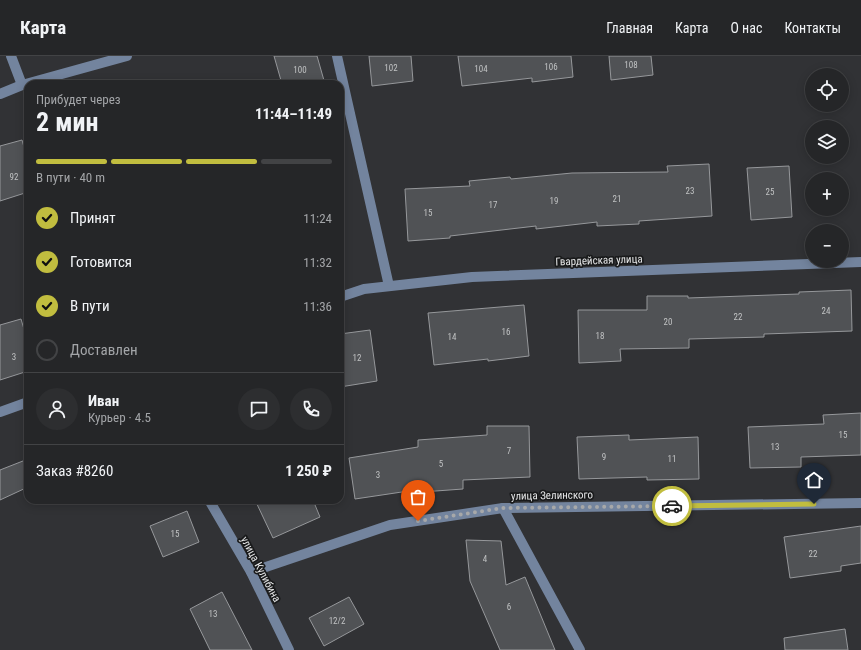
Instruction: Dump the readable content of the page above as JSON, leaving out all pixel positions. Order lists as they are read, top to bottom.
{
  "streets": {
    "street": ["Гвардейская улица", "улица Зелинского", "улица Кулибина"]
  },
  "crossings": [
    ["улица Зелинского", "улица Кулибина"]
  ],
  "house_numbers": [
    "108",
    "106",
    "102",
    "104",
    "100",
    "92",
    "23",
    "25",
    "21",
    "19",
    "17",
    "15",
    "24",
    "22",
    "20",
    "16",
    "18",
    "14",
    "3",
    "12",
    "15",
    "13",
    "7",
    "9",
    "11",
    "5",
    "3",
    "15",
    "22",
    "4",
    "6",
    "13",
    "12/2"
  ],
  "page": {
    "header": "Карта",
    "nav": [
      "Главная",
      "Карта",
      "О нас",
      "Контакты"
    ],
    "map_buttons": ["+", "−"],
    "heading": ["2 мин", "Прибудет через", "11:44–11:49"],
    "panel": [
      "Иван",
      "Курьер · 4.5",
      "Заказ #8260",
      "1 250 ₽"
    ],
    "bar": "В пути · 40 m",
    "list": [
      ["Принят", "11:24"],
      ["Готовится", "11:32"],
      ["В пути", "11:36"],
      "Доставлен"
    ]
  }
}
